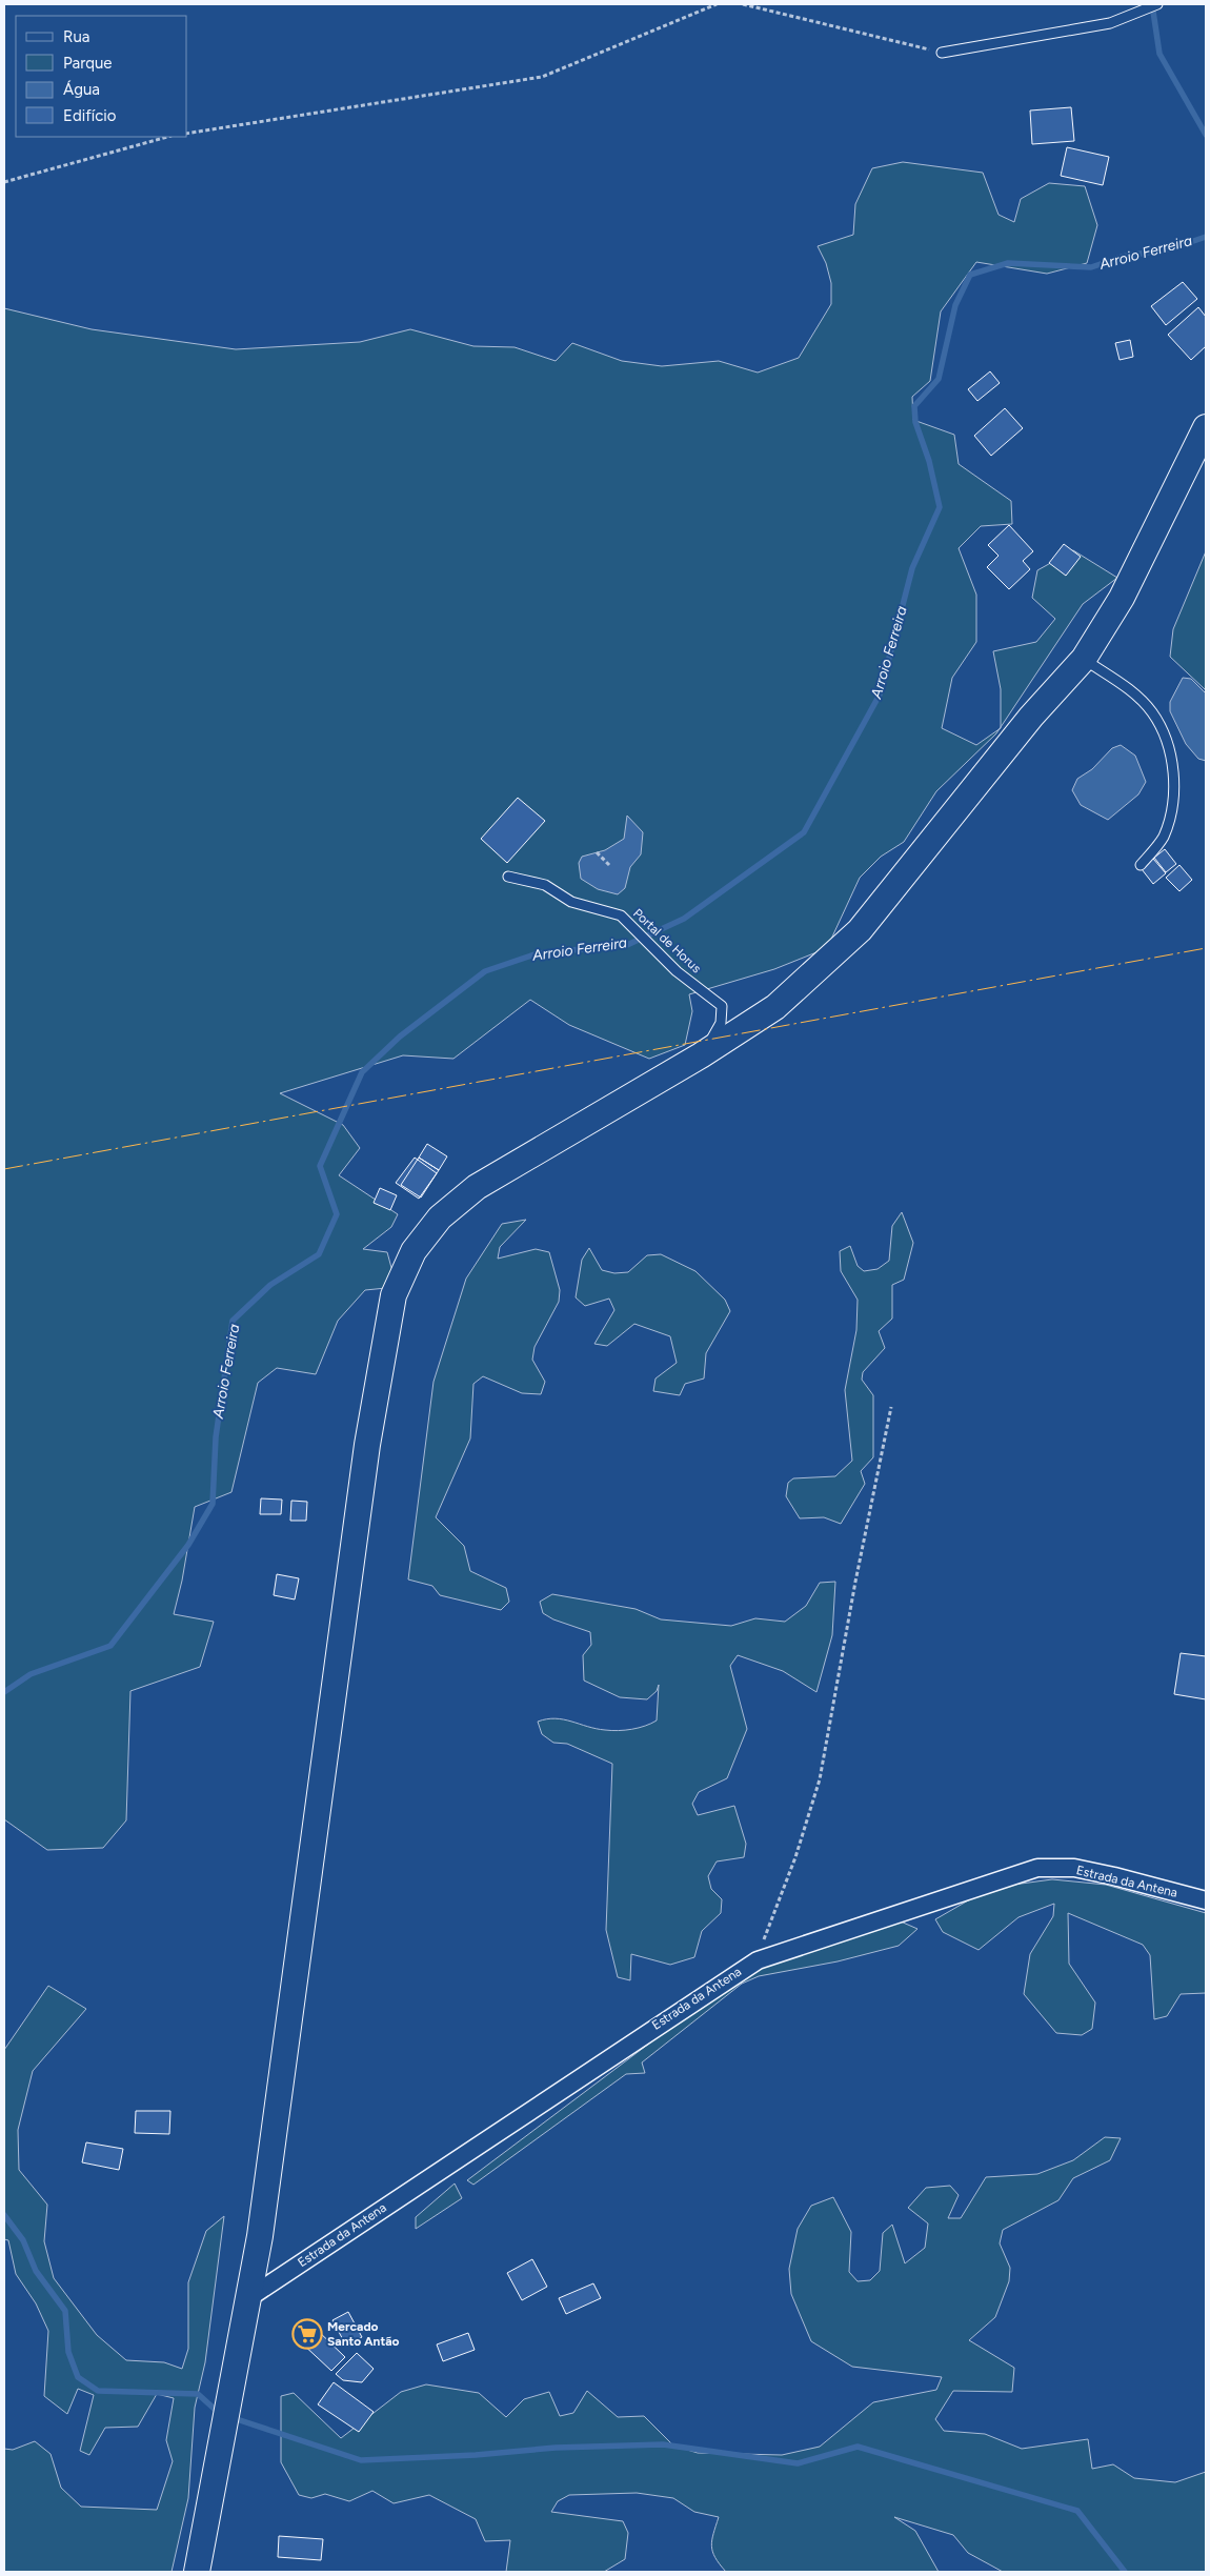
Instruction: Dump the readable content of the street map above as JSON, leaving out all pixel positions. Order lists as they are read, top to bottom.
{
  "streets": {
    "street": ["Estrada da Antena"],
    "lane": ["Portal de Horus"]
  },
  "water": ["Arroio Ferreira"],
  "places": {
    "supermarket": ["Mercado Santo Antão"]
  },
  "legend": [
    "Rua",
    "Parque",
    "Água",
    "Edifício"
  ]
}
